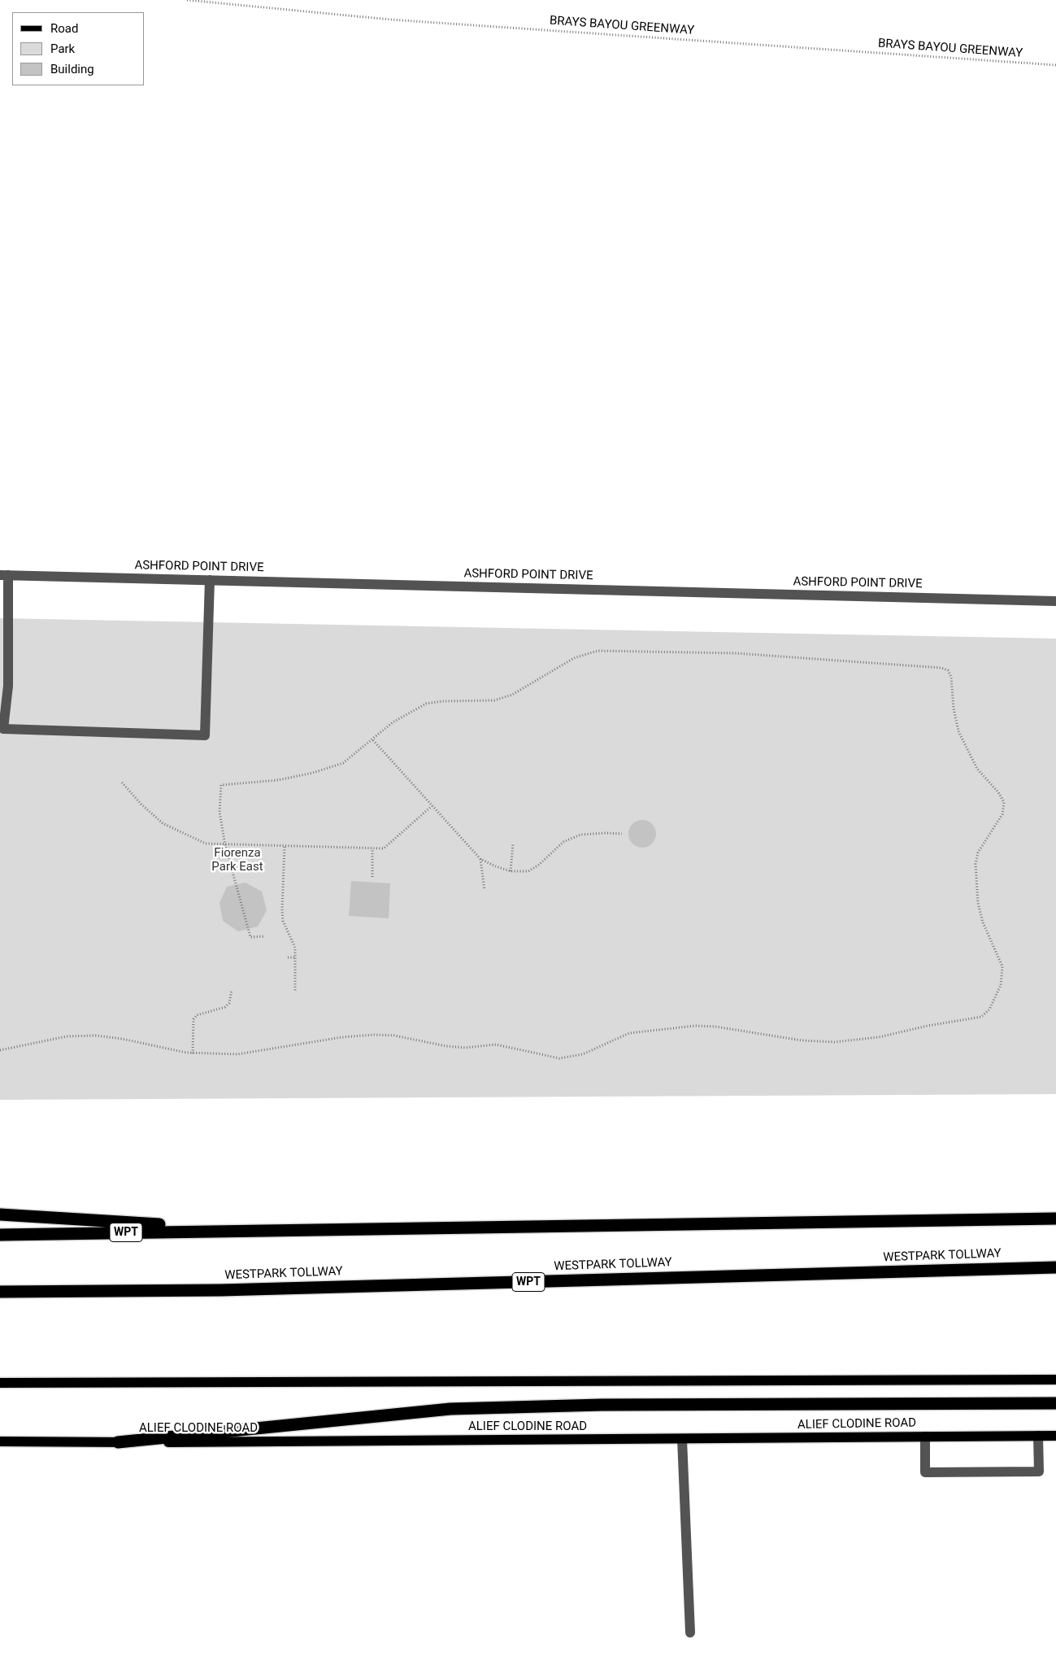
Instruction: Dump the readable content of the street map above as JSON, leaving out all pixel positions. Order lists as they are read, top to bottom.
{
  "streets": {
    "highway": ["WPT", "WESTPARK TOLLWAY"],
    "main road": ["ALIEF CLODINE ROAD"],
    "street": ["ASHFORD POINT DRIVE"],
    "path": ["BRAYS BAYOU GREENWAY"]
  },
  "parks": ["Fiorenza Park East"],
  "legend": ["Road", "Park", "Building"]
}
